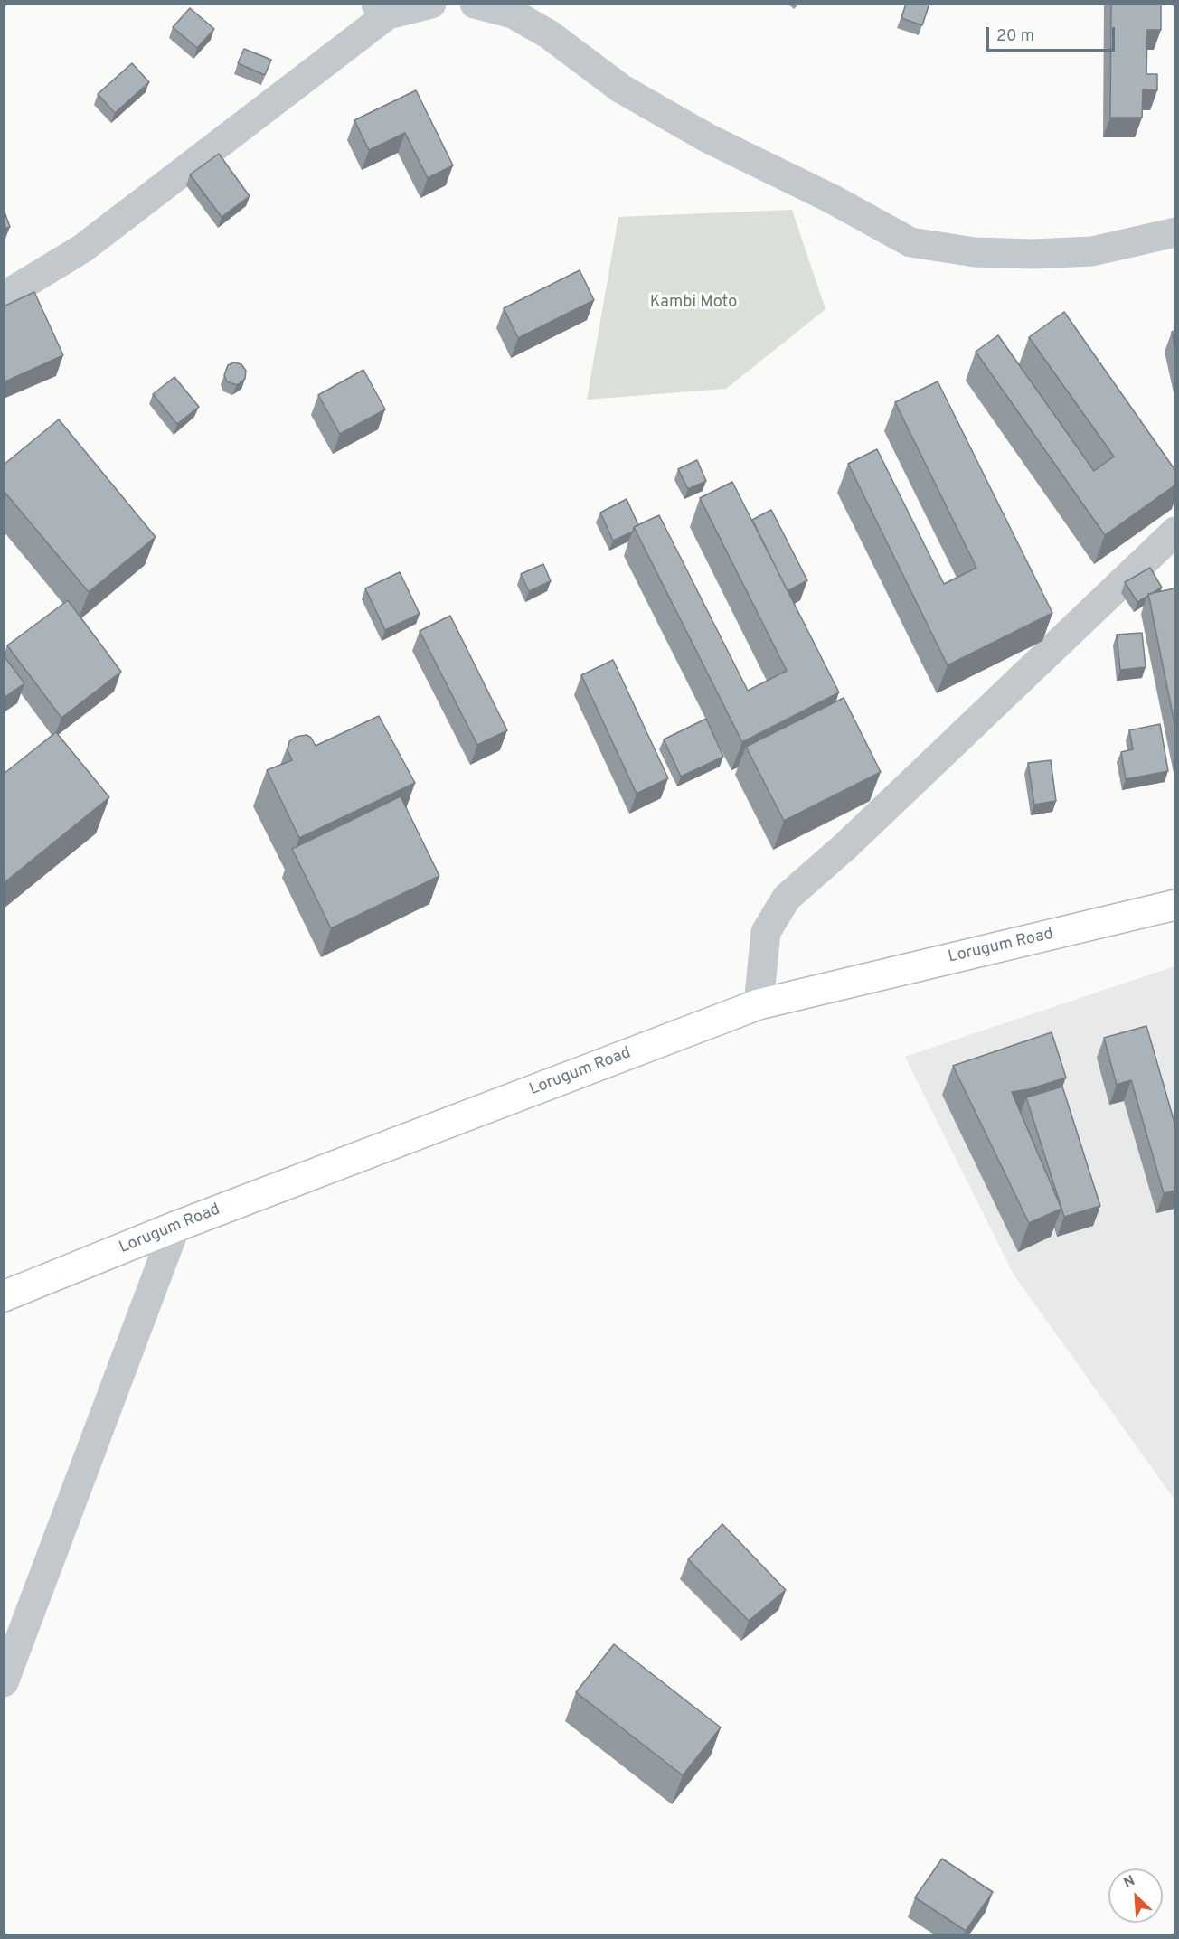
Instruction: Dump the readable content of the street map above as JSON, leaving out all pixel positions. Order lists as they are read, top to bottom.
{
  "streets": {
    "main road": ["Lorugum Road"]
  },
  "parks": ["Kambi Moto"],
  "scale_bar": "20 m",
  "north": "top left"
}
